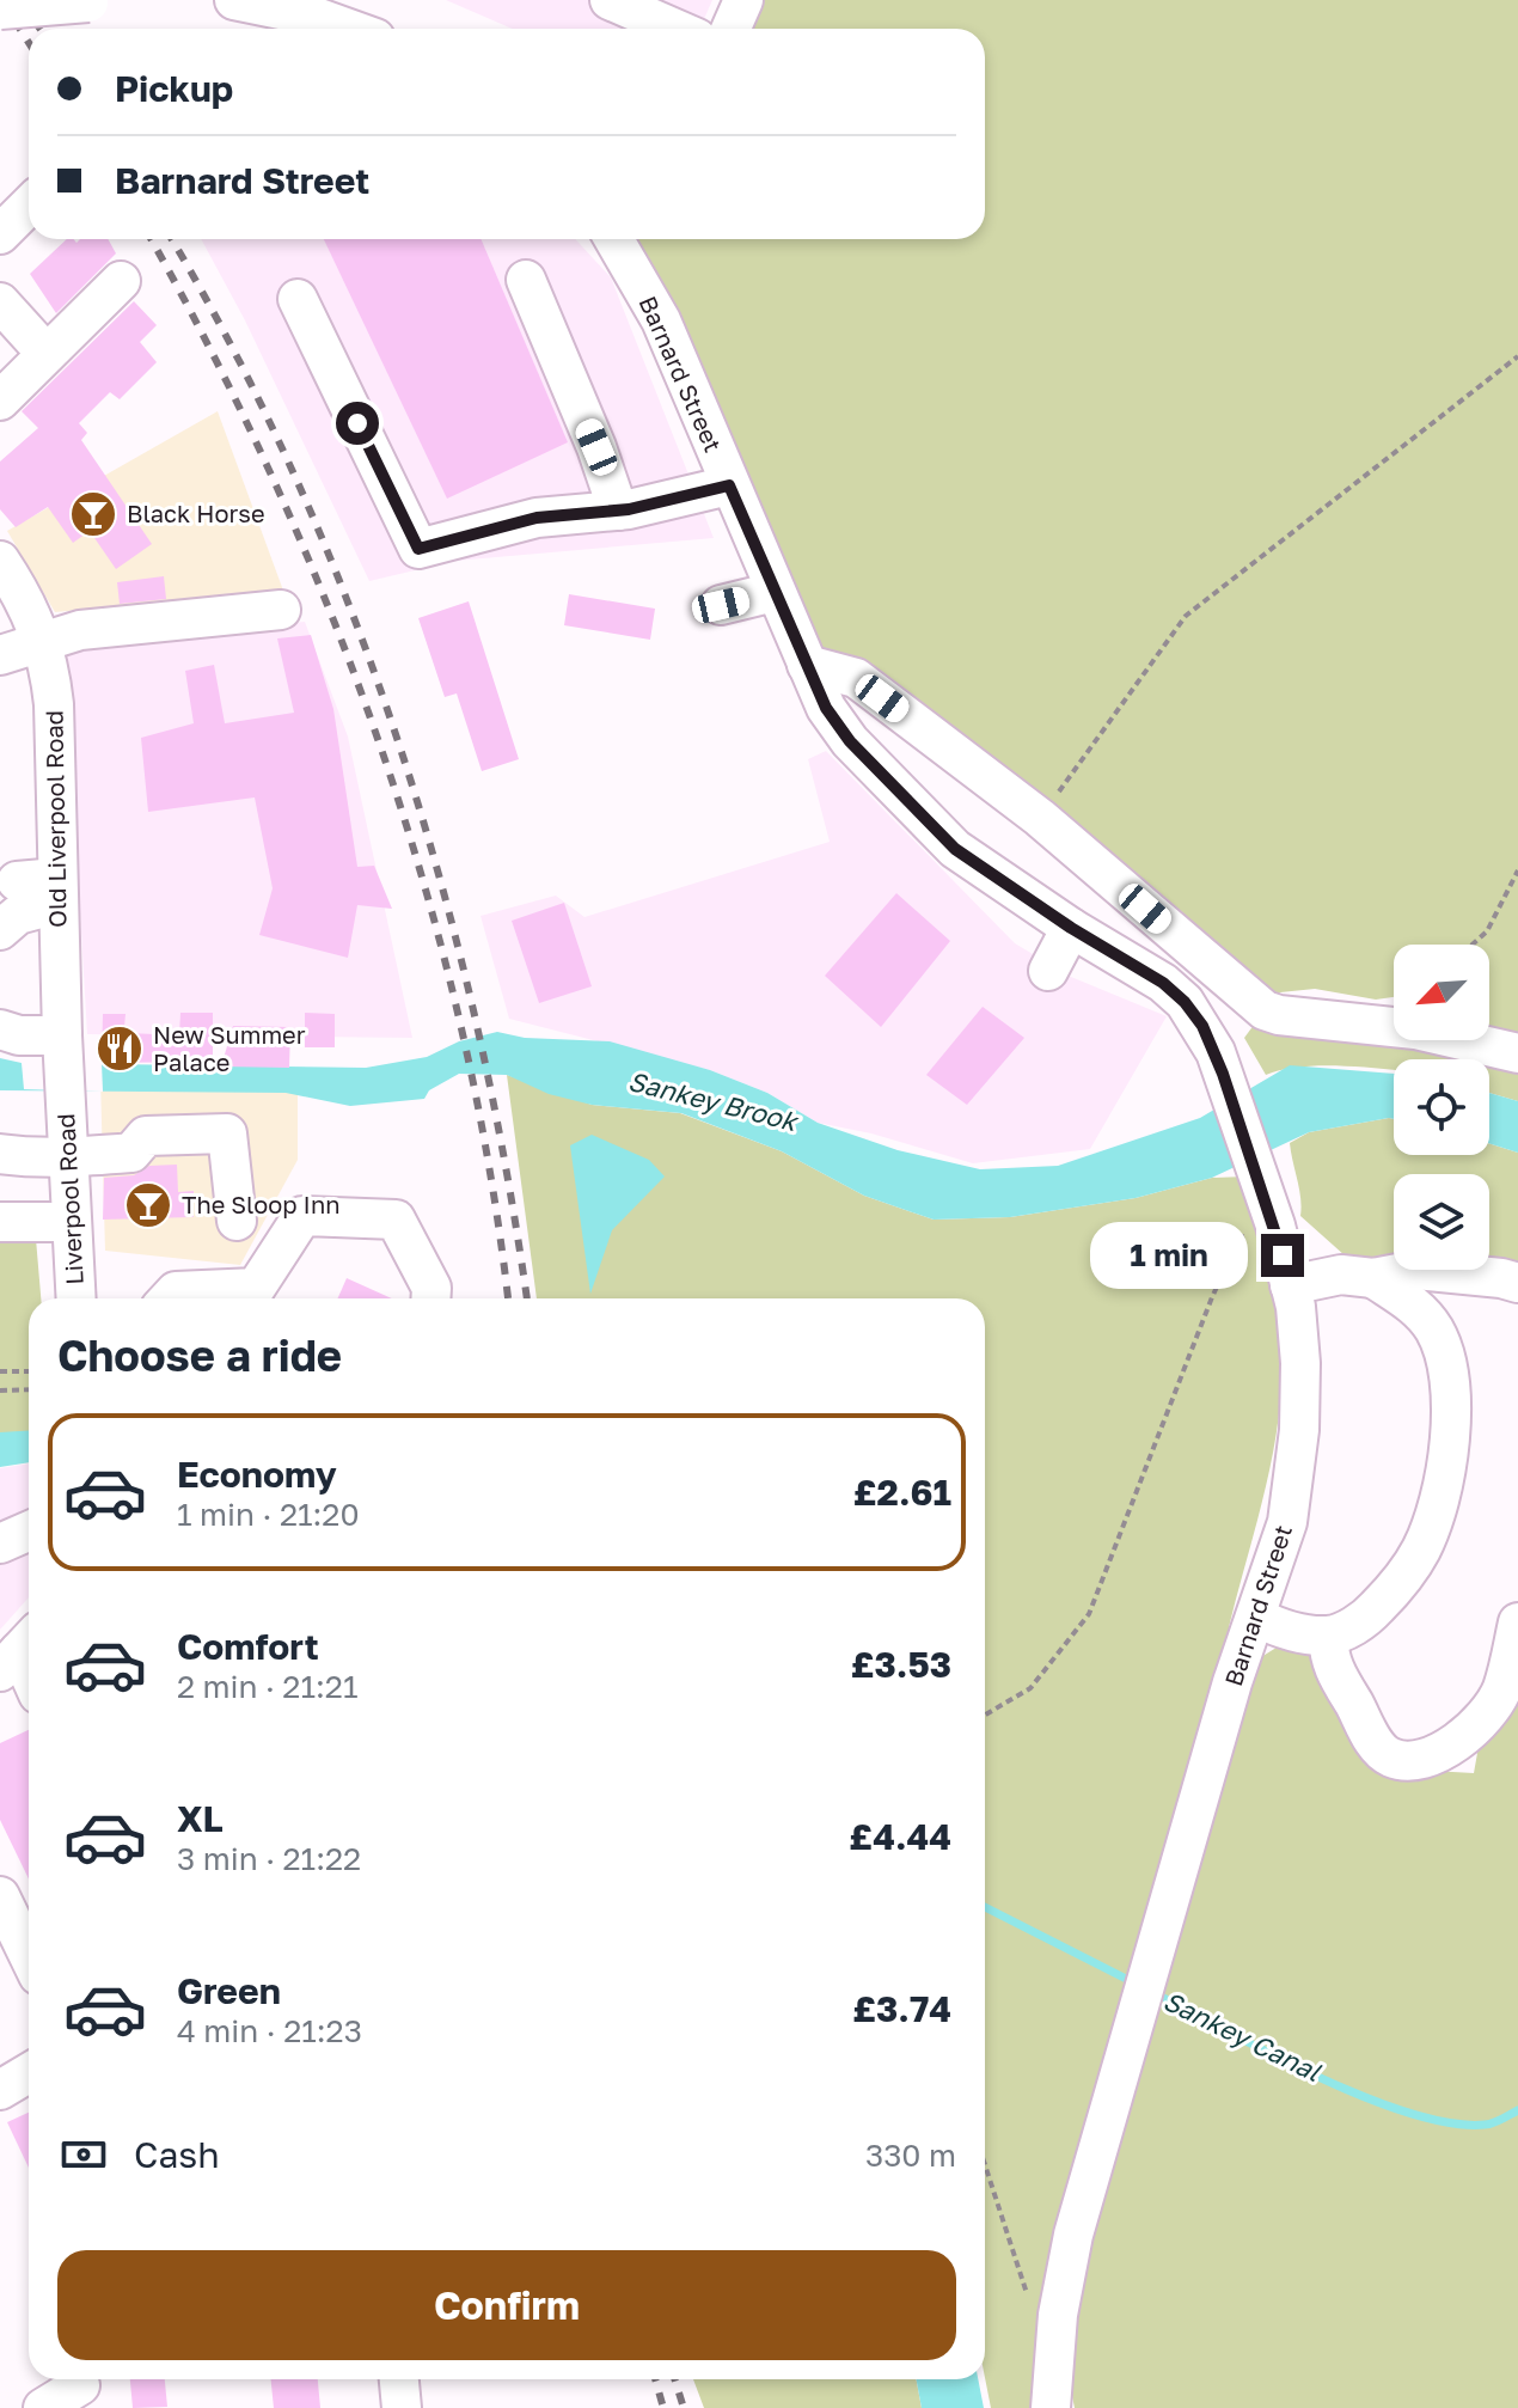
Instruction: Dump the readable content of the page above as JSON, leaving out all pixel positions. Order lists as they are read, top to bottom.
{
  "streets": {
    "street": ["Barnard Street", "Old Liverpool Road", "Liverpool Road"]
  },
  "crossings": [
    ["Old Liverpool Road", "Liverpool Road"]
  ],
  "water": ["Sankey Brook", "Sankey Canal"],
  "places": {
    "bar": ["Black Horse", "The Sloop Inn"],
    "restaurant": ["New Summer Palace"]
  },
  "north": "bottom left",
  "page": {
    "banner": ["Pickup", "Barnard Street"],
    "bubble": "1 min",
    "heading": "Choose a ride",
    "list": [
      {
        "name": "Economy",
        "note": "1 min · 21:20",
        "value": "£2.61"
      },
      {
        "name": "Comfort",
        "note": "2 min · 21:21",
        "value": "£3.53"
      },
      {
        "name": "XL",
        "note": "3 min · 21:22",
        "value": "£4.44"
      },
      {
        "name": "Green",
        "note": "4 min · 21:23",
        "value": "£3.74"
      }
    ],
    "pay": ["Cash", "330 m"],
    "buttons": "Confirm"
  }
}
